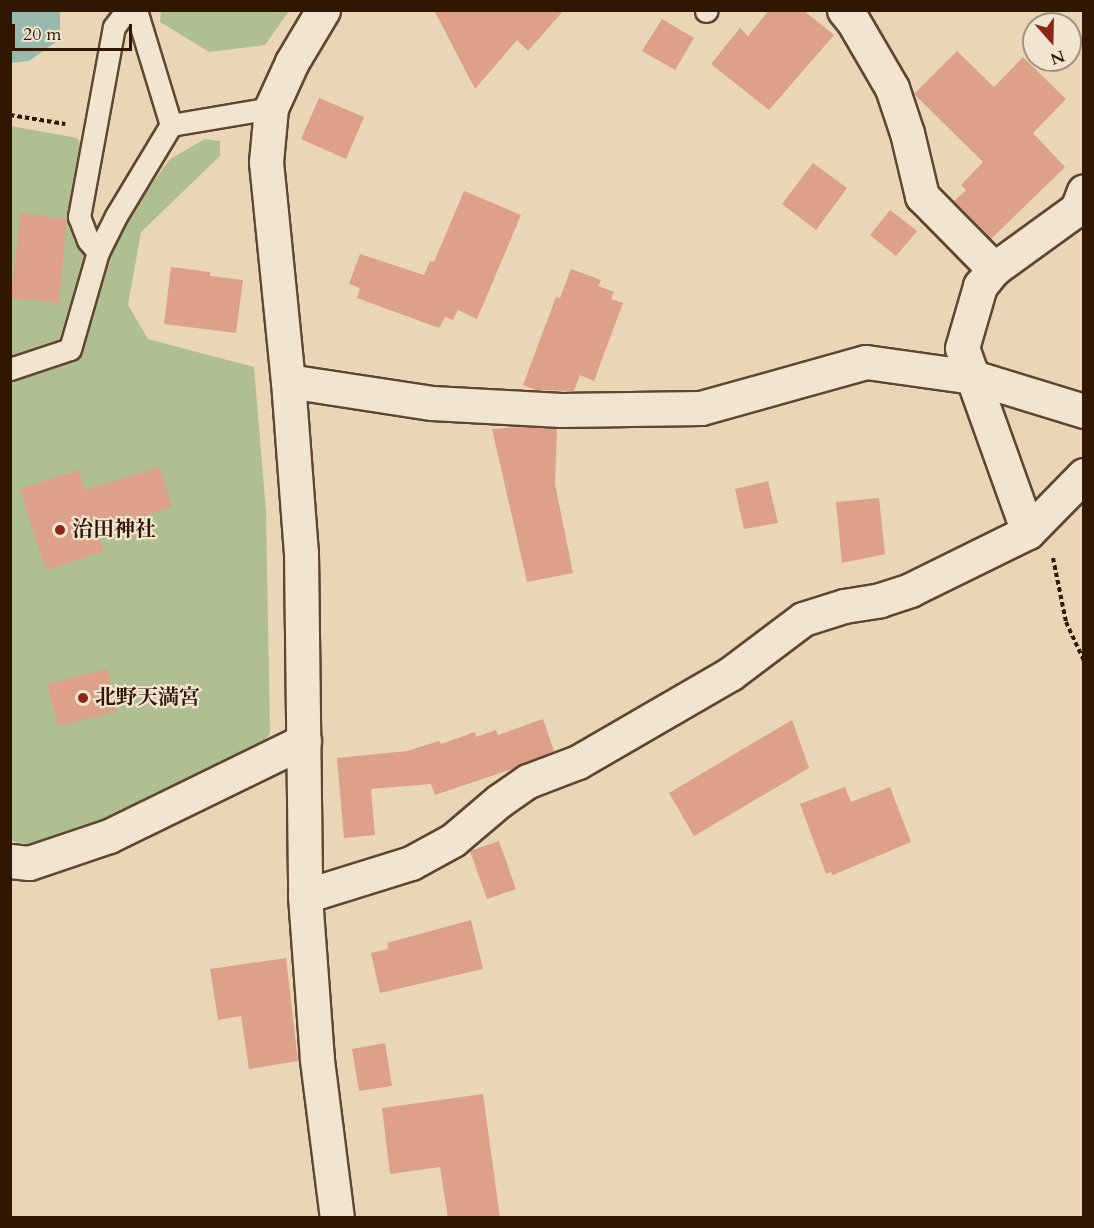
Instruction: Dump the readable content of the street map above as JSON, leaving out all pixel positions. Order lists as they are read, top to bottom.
{
  "places": ["治田神社", "北野天満宮"],
  "scale_bar": "20 m",
  "north": "bottom"
}
